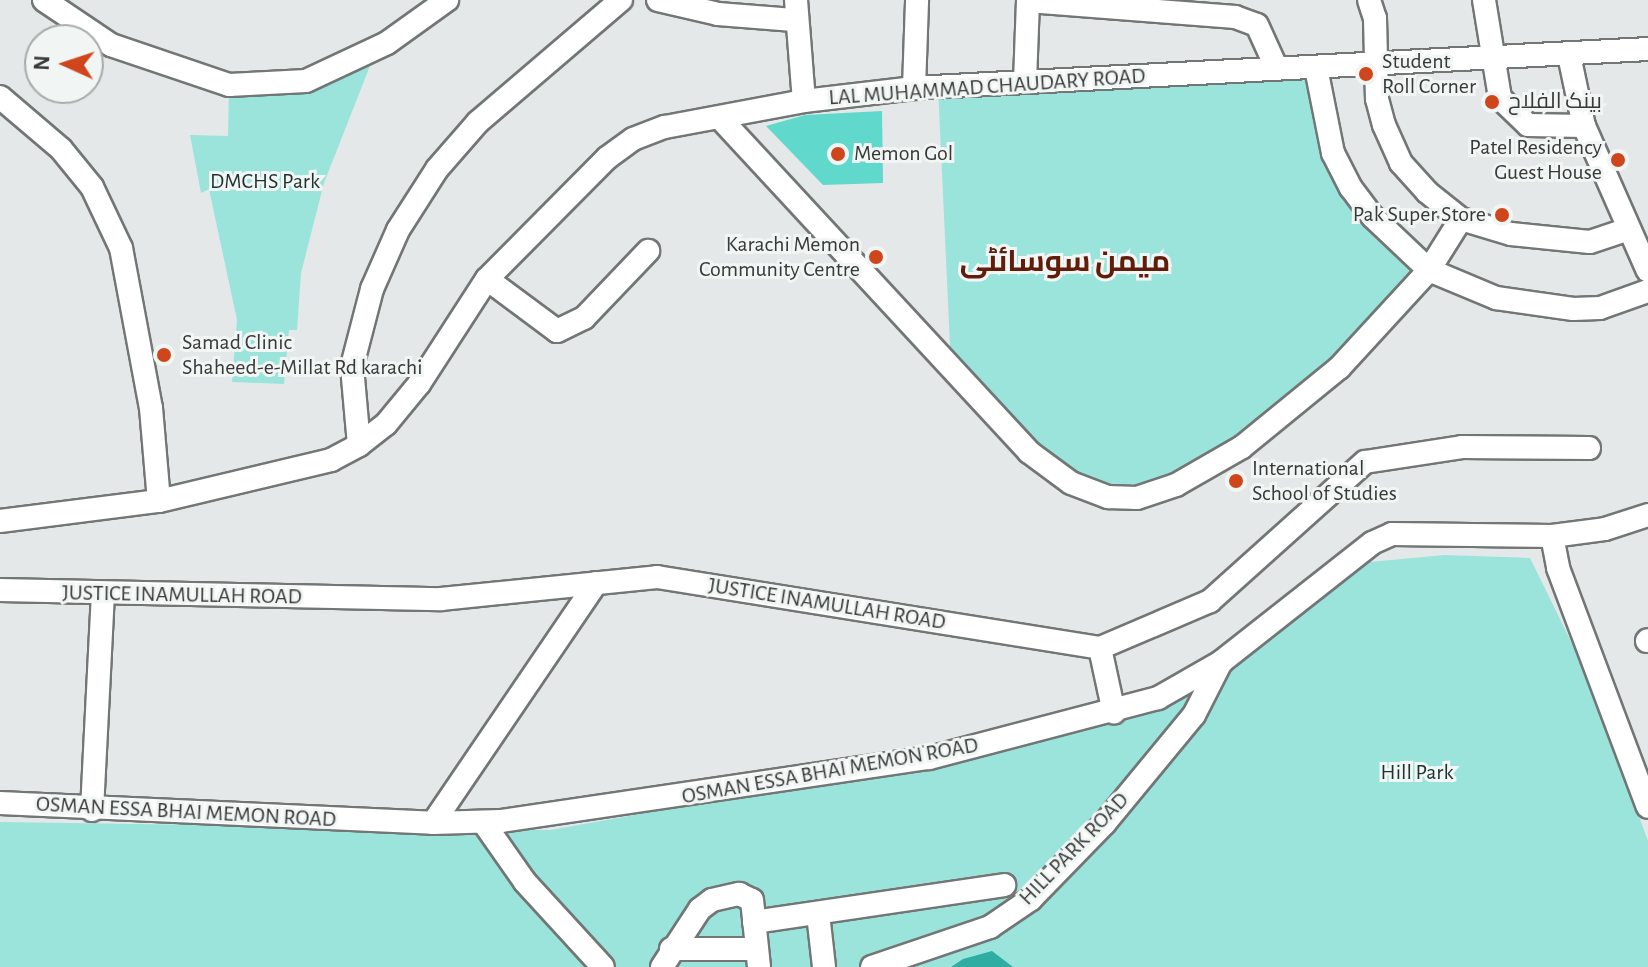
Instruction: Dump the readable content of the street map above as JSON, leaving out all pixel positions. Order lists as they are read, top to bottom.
{
  "streets": {
    "street": [
      "LAL MUHAMMAD CHAUDARY ROAD",
      "JUSTICE INAMULLAH ROAD",
      "OSMAN ESSA BHAI MEMON ROAD",
      "HILL PARK ROAD"
    ]
  },
  "crossings": [
    ["OSMAN ESSA BHAI MEMON ROAD", "HILL PARK ROAD"]
  ],
  "districts": ["میمن سوسائٹی"],
  "parks": ["DMCHS Park", "Hill Park"],
  "places": [
    "Student Roll Corner",
    "بینک الفلاح",
    "Memon Gol",
    "Patel Residency Guest House",
    "Pak Super Store",
    "Karachi Memon Community Centre",
    "Samad Clinic Shaheed-e-Millat Rd karachi",
    "International School of Studies"
  ],
  "north": "left"
}
